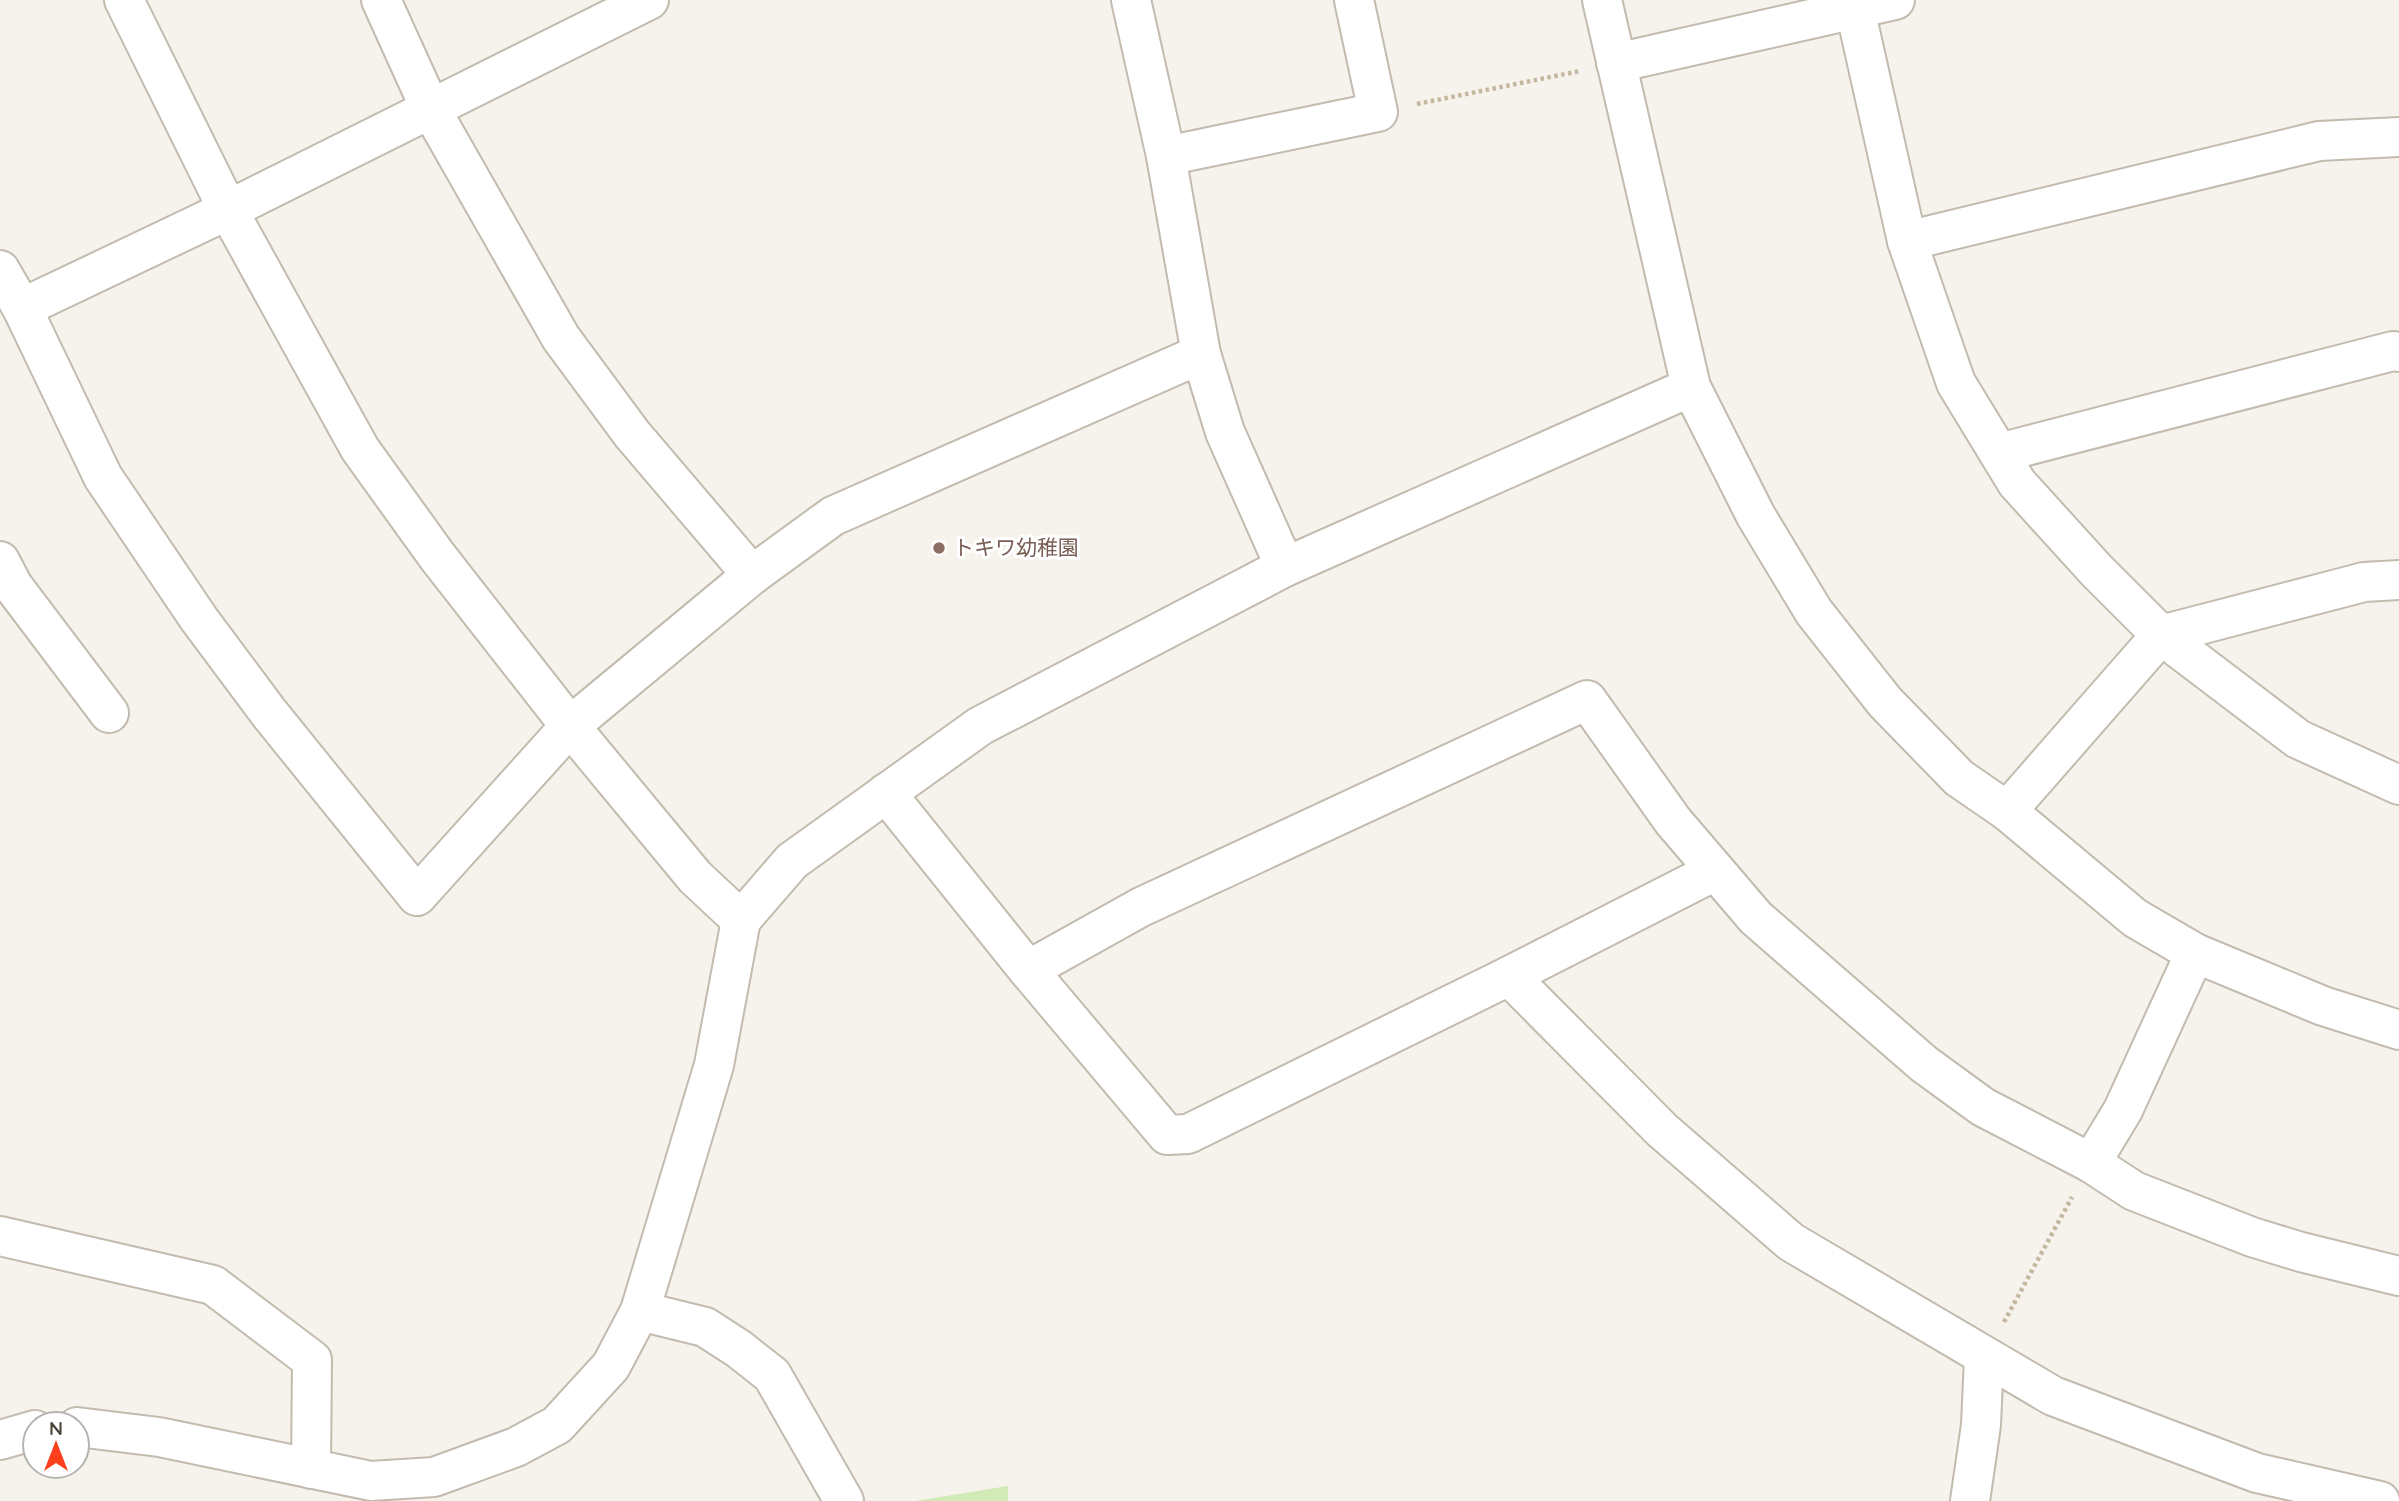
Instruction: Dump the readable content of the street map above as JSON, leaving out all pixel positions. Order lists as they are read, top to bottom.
{
  "places": ["トキワ幼稚園"],
  "north": "top"
}
